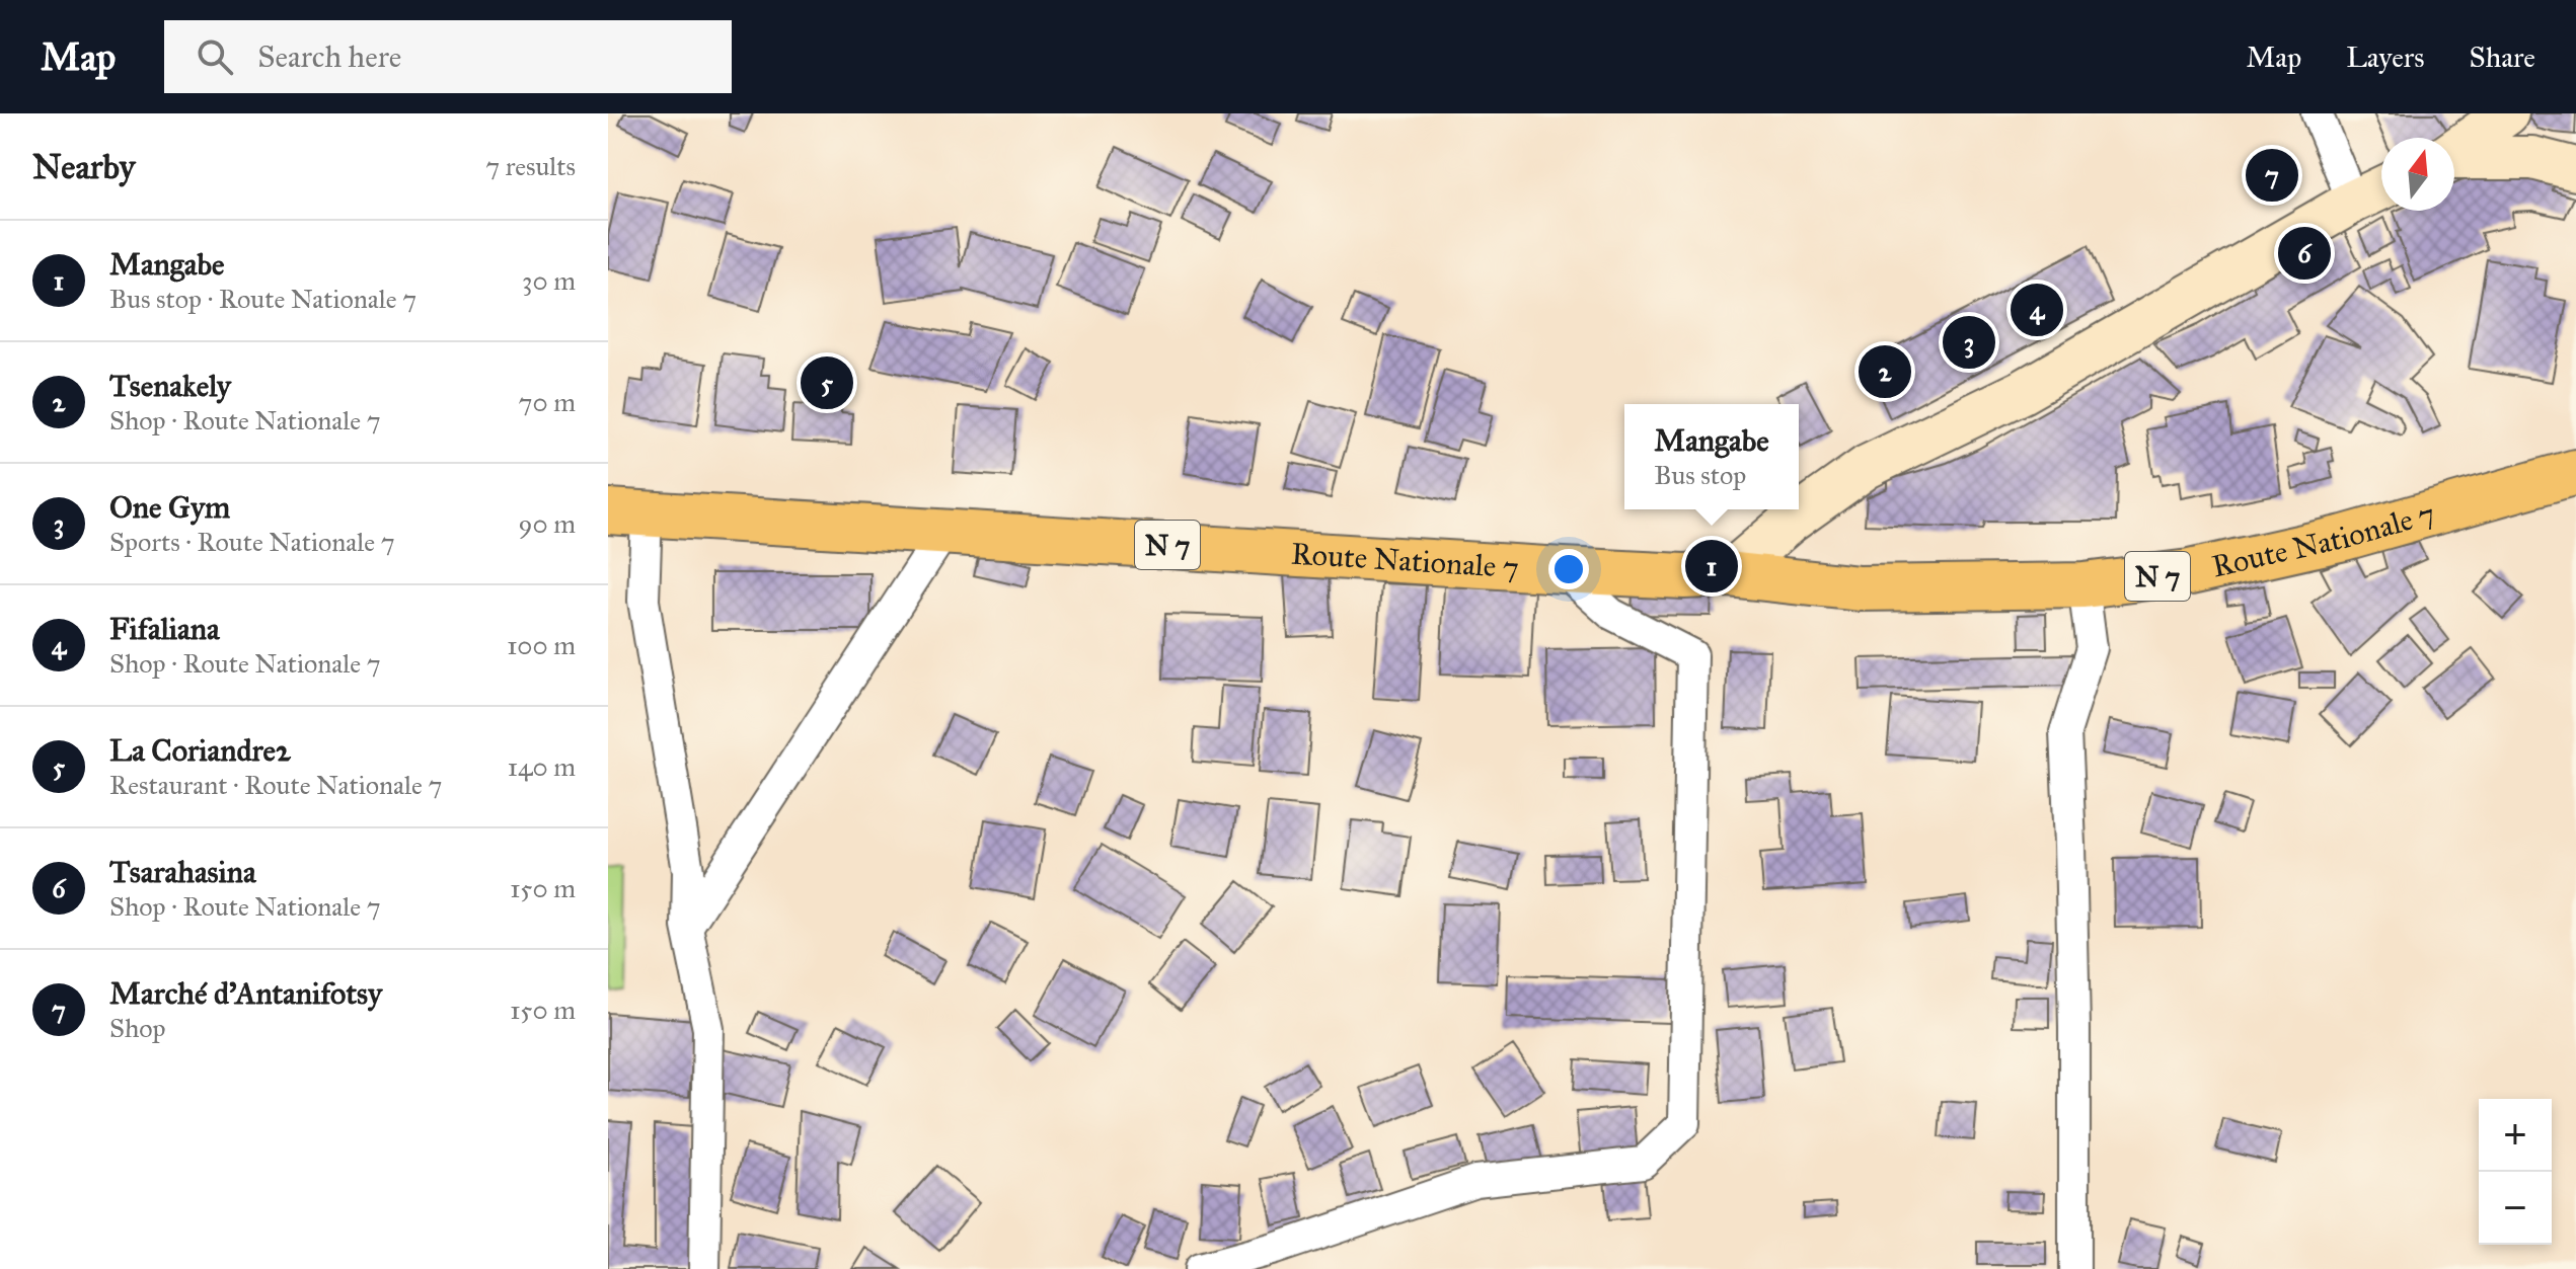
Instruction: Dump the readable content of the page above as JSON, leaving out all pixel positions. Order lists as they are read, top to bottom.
{
  "streets": {
    "main road": ["Route Nationale 7", "N 7"]
  },
  "north": "top",
  "page": {
    "header": "Map",
    "search": "Search here",
    "nav": ["Map", "Layers", "Share"],
    "heading": ["Nearby", "7 results"],
    "pins": [
      "7",
      "6",
      "4",
      "3",
      "2",
      "5",
      "1"
    ],
    "list": [
      {
        "mark": "1",
        "name": "Mangabe",
        "note": "Bus stop · Route Nationale 7",
        "value": "30 m"
      },
      {
        "mark": "2",
        "name": "Tsenakely",
        "note": "Shop · Route Nationale 7",
        "value": "70 m"
      },
      {
        "mark": "3",
        "name": "One Gym",
        "note": "Sports · Route Nationale 7",
        "value": "90 m"
      },
      {
        "mark": "4",
        "name": "Fifaliana",
        "note": "Shop · Route Nationale 7",
        "value": "100 m"
      },
      {
        "mark": "5",
        "name": "La Coriandre2",
        "note": "Restaurant · Route Nationale 7",
        "value": "140 m"
      },
      {
        "mark": "6",
        "name": "Tsarahasina",
        "note": "Shop · Route Nationale 7",
        "value": "150 m"
      },
      {
        "mark": "7",
        "name": "Marché d'Antanifotsy",
        "note": "Shop",
        "value": "150 m"
      }
    ],
    "popup": ["Mangabe", "Bus stop"],
    "map_buttons": ["+", "−"]
  }
}
